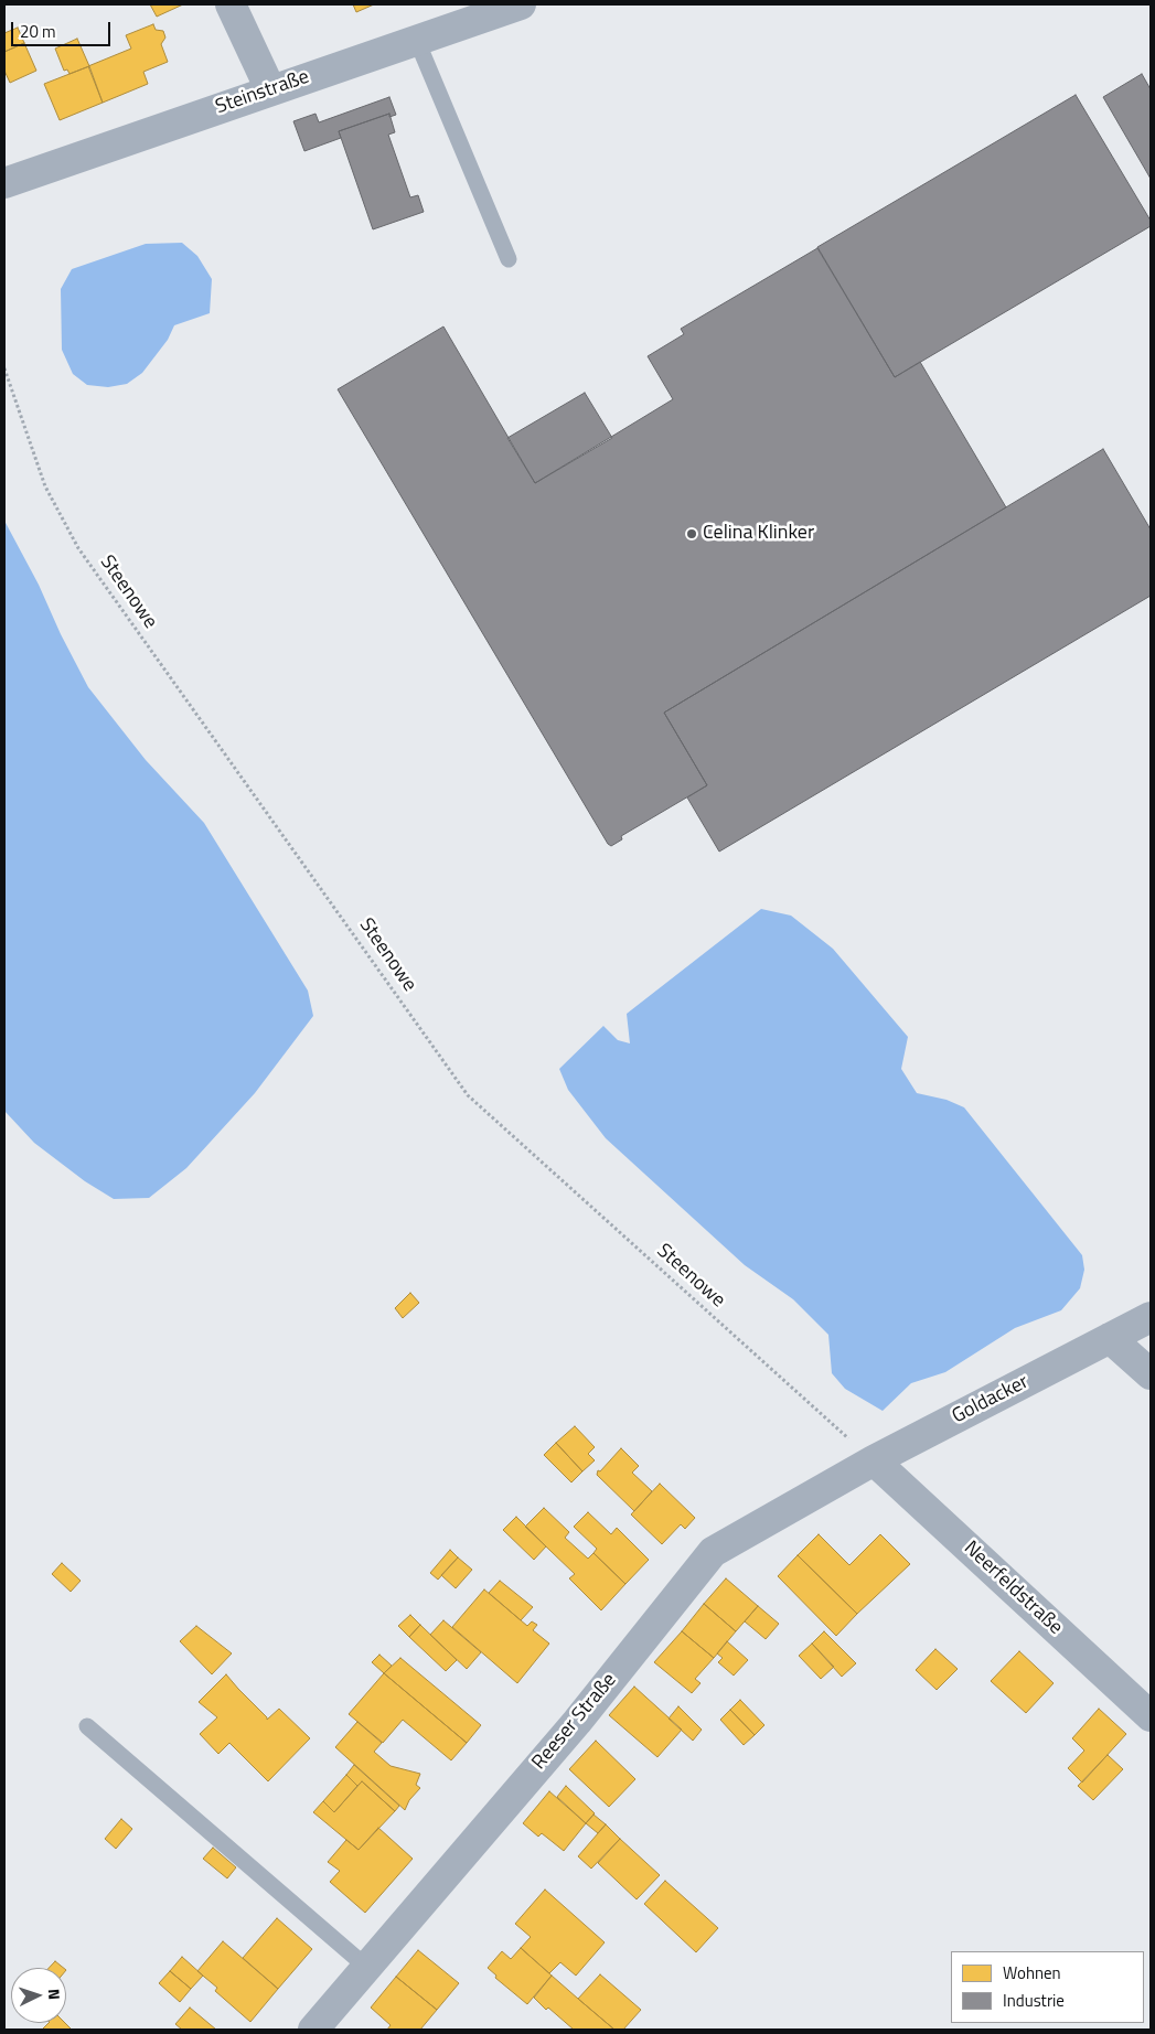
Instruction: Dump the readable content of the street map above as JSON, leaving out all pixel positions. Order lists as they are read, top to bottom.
{
  "streets": {
    "street": [
      "Steinstraße",
      "Goldacker",
      "Neerfeldstraße",
      "Reeser Straße"
    ],
    "path": ["Steenowe"]
  },
  "crossings": [
    ["Steenowe", "Goldacker"],
    ["Steenowe", "Neerfeldstraße"],
    ["Steenowe", "Reeser Straße"],
    ["Goldacker", "Neerfeldstraße"],
    ["Goldacker", "Reeser Straße"],
    ["Neerfeldstraße", "Reeser Straße"]
  ],
  "places": ["Celina Klinker"],
  "legend": ["Wohnen", "Industrie"],
  "scale_bar": "20 m",
  "north": "right"
}
